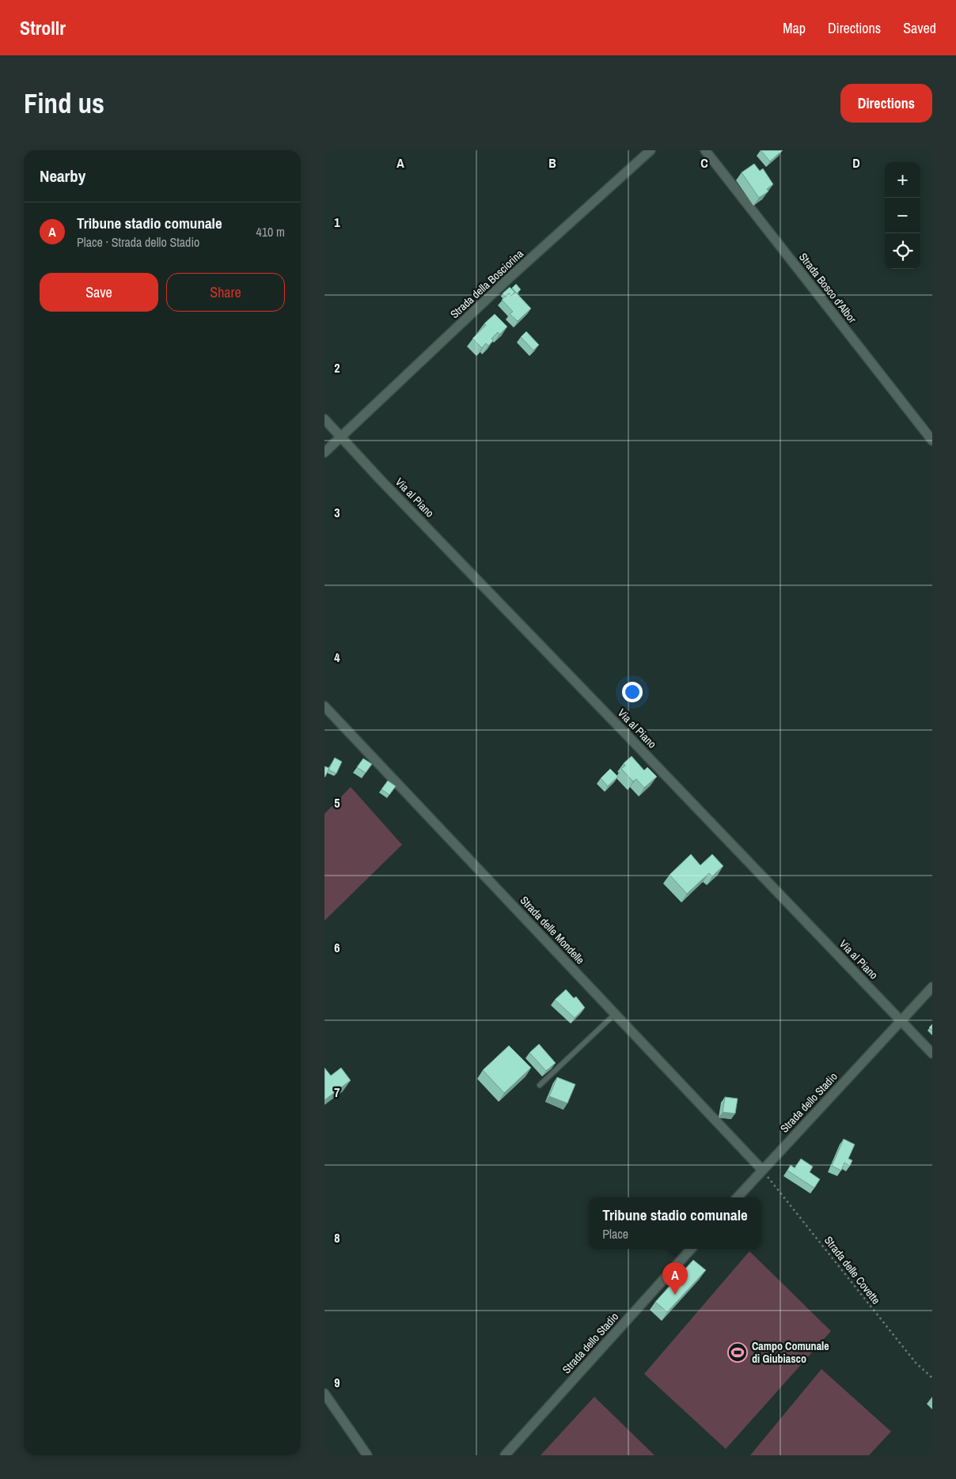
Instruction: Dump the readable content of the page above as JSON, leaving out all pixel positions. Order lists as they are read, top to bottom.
{
  "streets": {
    "street": [
      "Strada della Bosciorina",
      "Strada Bosco d'Albor",
      "Via al Piano",
      "Strada delle Mondelle",
      "Strada dello Stadio"
    ],
    "path": ["Strada delle Covette"]
  },
  "crossings": [
    ["Strada della Bosciorina", "Via al Piano"],
    ["Via al Piano", "Strada dello Stadio"],
    ["Strada delle Mondelle", "Strada dello Stadio"],
    ["Strada delle Mondelle", "Strada delle Covette"],
    ["Strada dello Stadio", "Strada delle Covette"]
  ],
  "places": {
    "sports": ["Campo Comunale di Giubiasco"]
  },
  "page": {
    "header": "Strollr",
    "nav": ["Map", "Directions", "Saved"],
    "buttons": [
      "Directions",
      ["Save", "Share"]
    ],
    "title": "Find us",
    "heading": "Nearby",
    "map_buttons": ["+", "−"],
    "list": [
      {
        "mark": "A",
        "name": "Tribune stadio comunale",
        "note": "Place · Strada dello Stadio",
        "value": "410 m"
      }
    ],
    "popup": ["Tribune stadio comunale", "Place"],
    "pins": "A"
  },
  "grid": {
    "columns": [
      "A",
      "B",
      "C",
      "D"
    ],
    "rows": [
      "1",
      "2",
      "3",
      "4",
      "5",
      "6",
      "7",
      "8",
      "9"
    ]
  }
}
